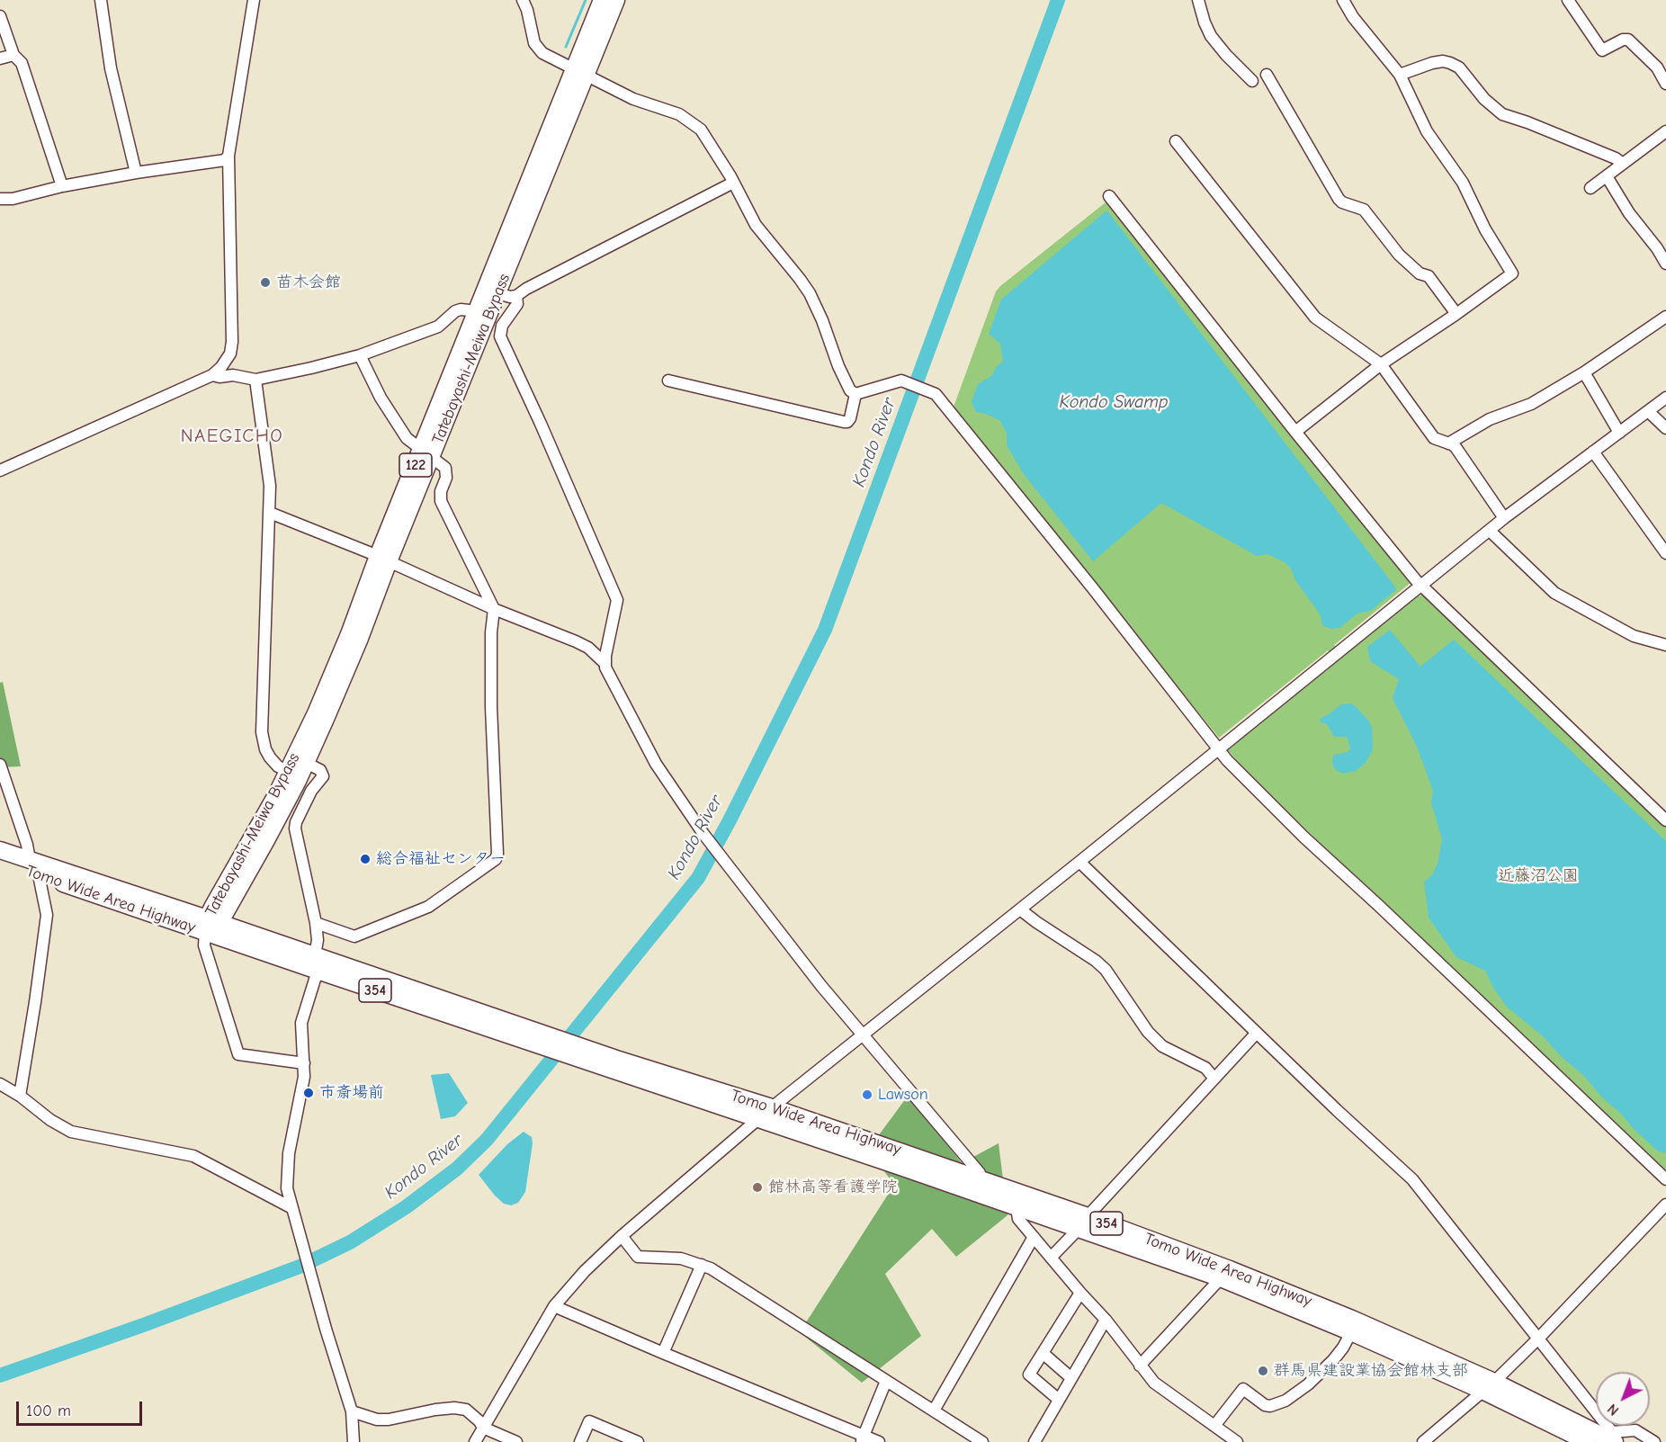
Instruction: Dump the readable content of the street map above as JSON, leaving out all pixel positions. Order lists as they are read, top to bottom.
{
  "streets": {
    "highway": [
      "Tatebayashi-Meiwa Bypass",
      "122",
      "Tomo Wide Area Highway",
      "354"
    ]
  },
  "crossings": [
    ["Tatebayashi-Meiwa Bypass", "Tomo Wide Area Highway"]
  ],
  "districts": ["NAEGICHO"],
  "water": ["Kondo Swamp", "Kondo River"],
  "parks": ["近藤沼公園"],
  "places": [
    "苗木会館",
    "総合福祉センター",
    "市斎場前",
    "Lawson",
    "館林高等看護学院",
    "群馬県建設業協会館林支部"
  ],
  "scale_bar": "100 m",
  "north": "bottom left"
}
